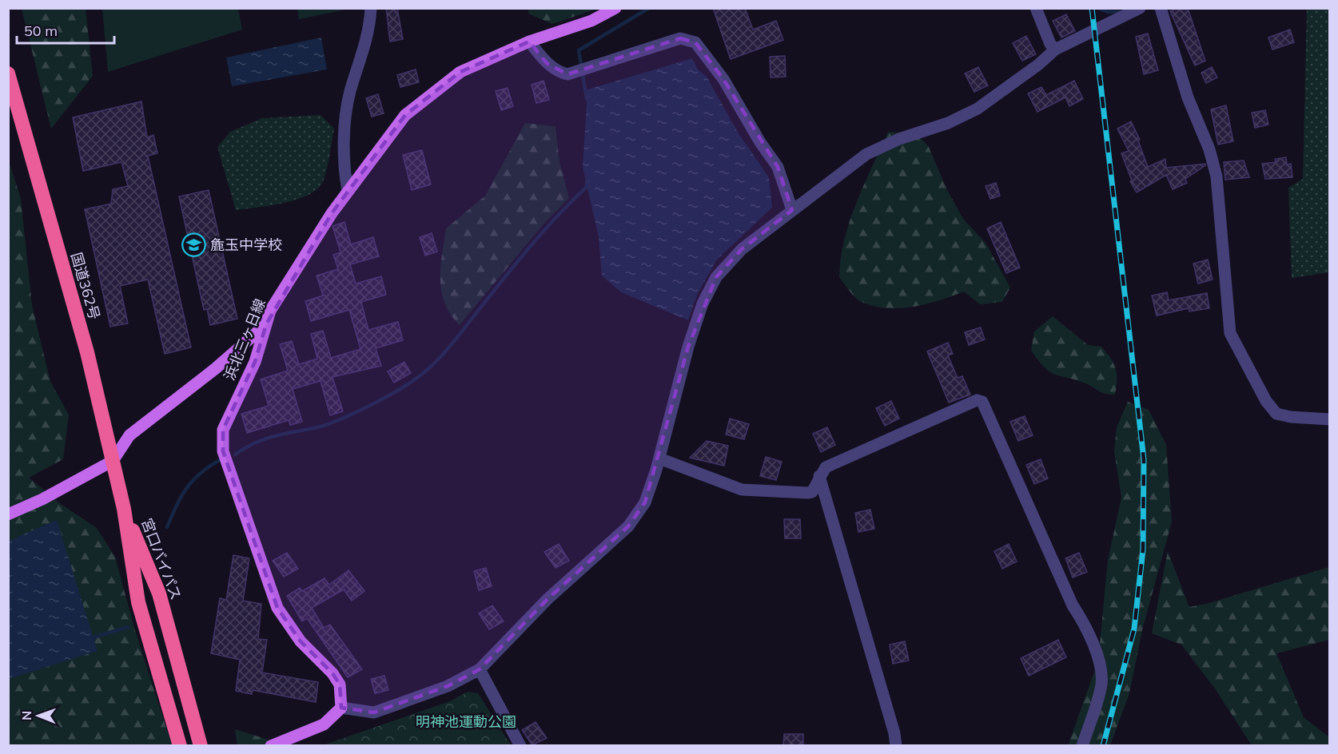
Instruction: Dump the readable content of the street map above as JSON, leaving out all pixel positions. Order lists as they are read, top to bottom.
{
  "streets": {
    "highway": ["国道362号", "宮口バイパス"],
    "main road": ["浜北三ヶ日線"]
  },
  "crossings": [
    ["国道362号", "宮口バイパス"]
  ],
  "parks": ["明神池運動公園"],
  "places": {
    "school or university": ["麁玉中学校"]
  },
  "scale_bar": "50 m",
  "north": "left"
}
